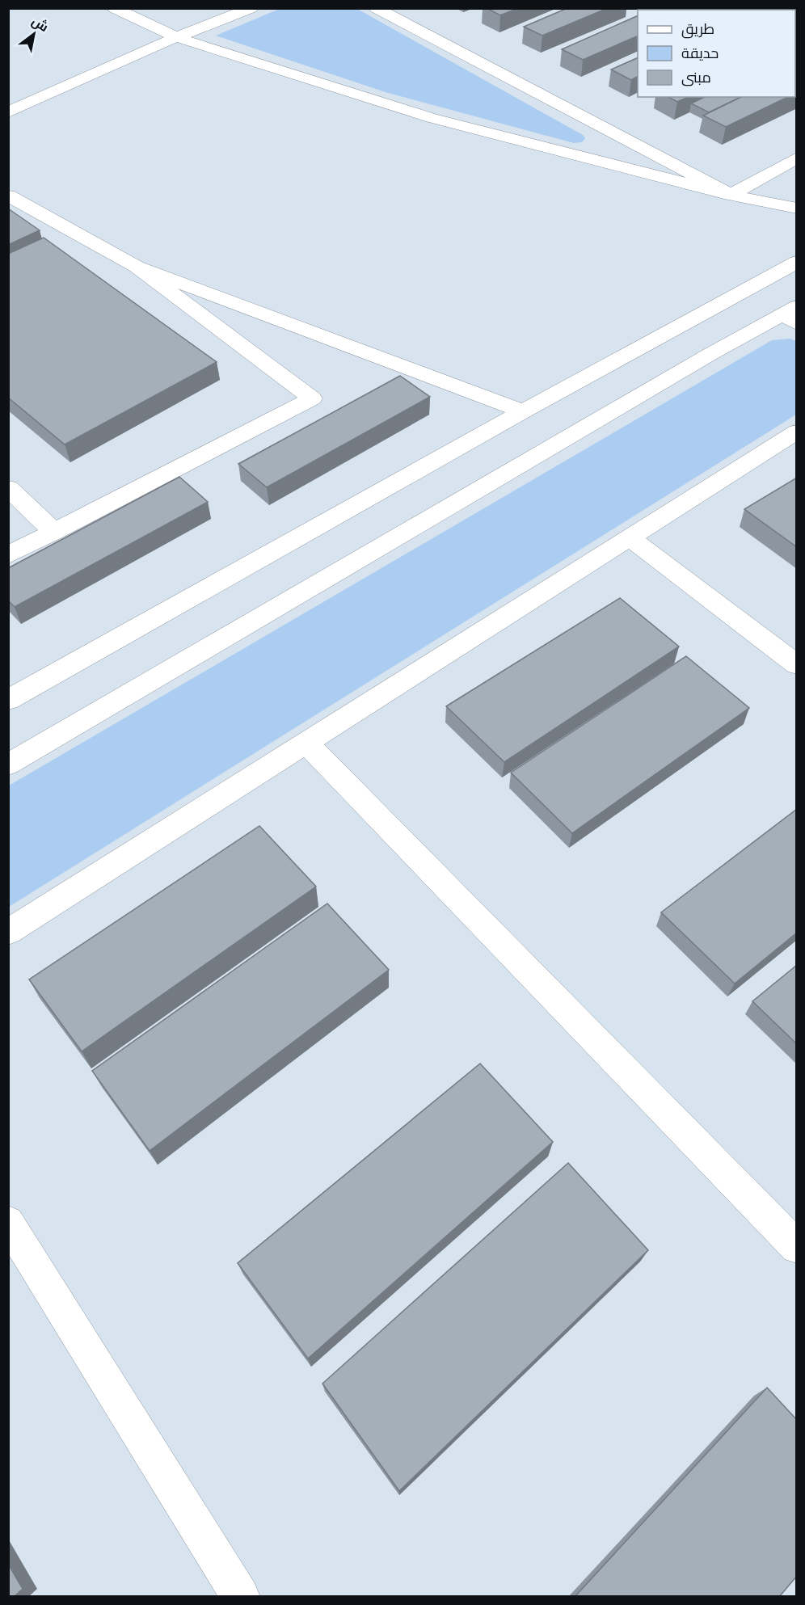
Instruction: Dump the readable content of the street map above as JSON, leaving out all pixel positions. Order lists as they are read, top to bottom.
{
  "legend": ["طريق", "حديقة", "مبنى"],
  "north": "top right"
}
